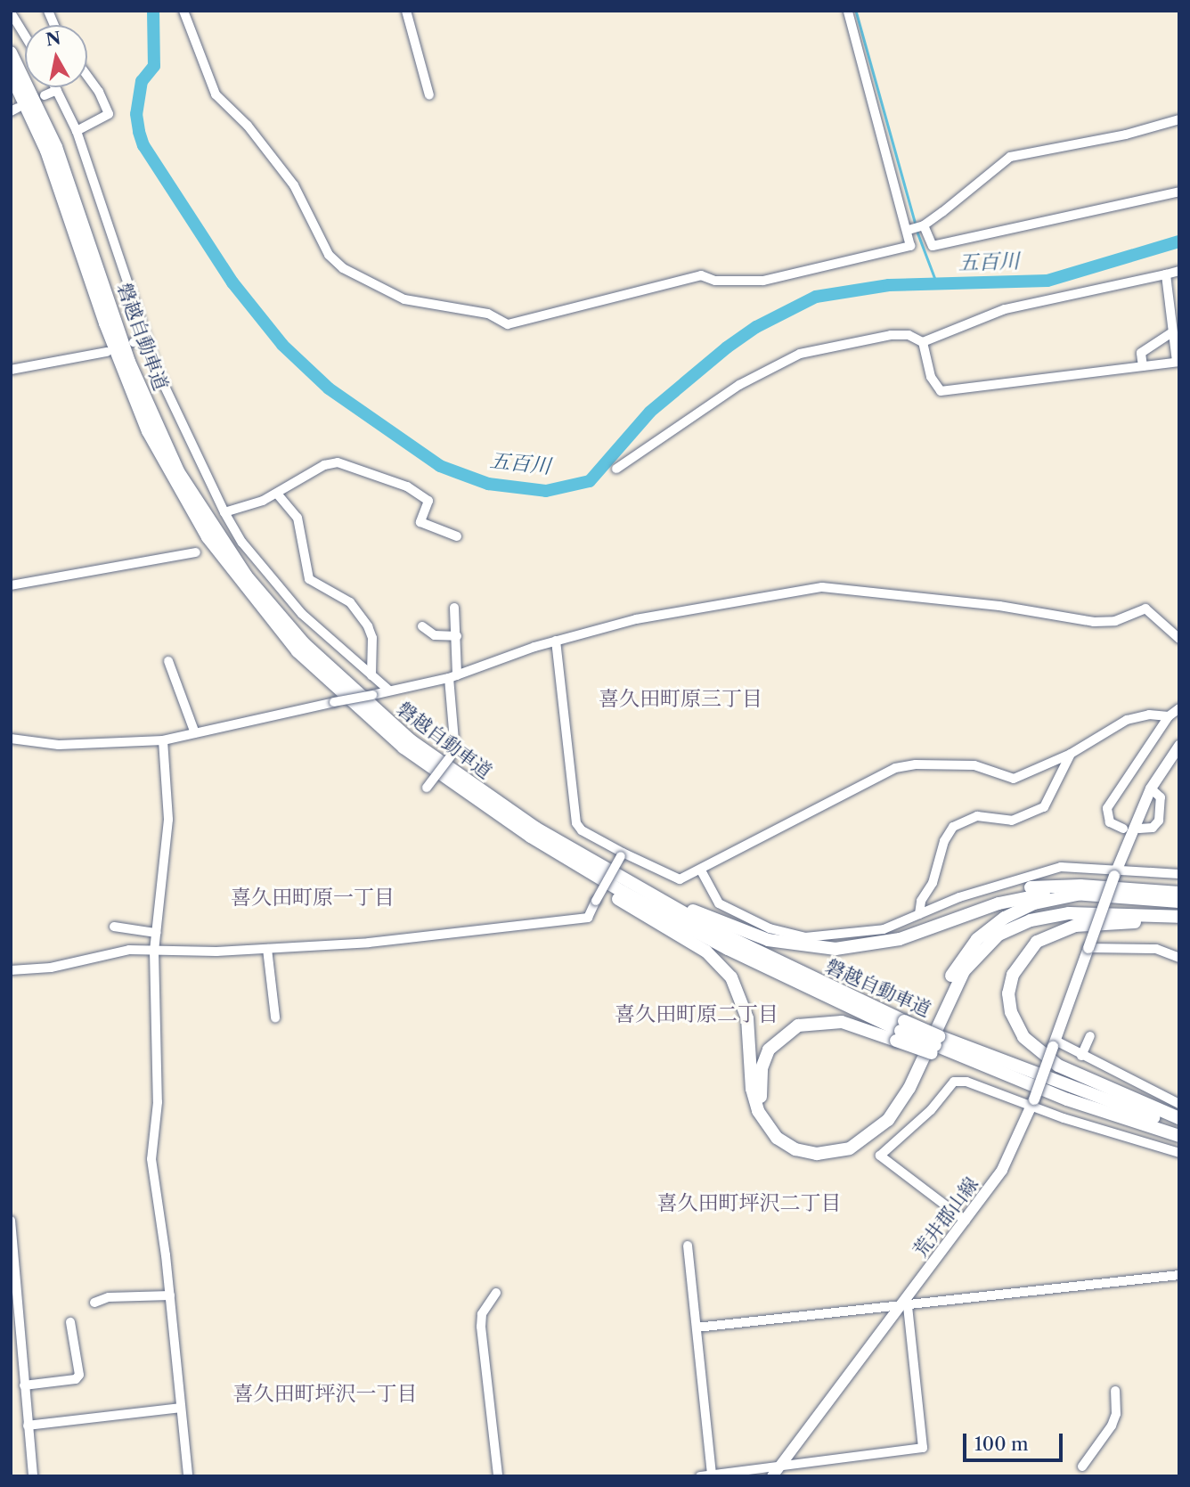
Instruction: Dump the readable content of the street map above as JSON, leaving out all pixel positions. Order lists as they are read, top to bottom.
{
  "streets": {
    "highway": ["磐越自動車道"],
    "main road": ["荒井郡山線"]
  },
  "districts": [
    "喜久田町原三丁目",
    "喜久田町原一丁目",
    "喜久田町原二丁目",
    "喜久田町坪沢二丁目",
    "喜久田町坪沢一丁目"
  ],
  "water": ["五百川"],
  "scale_bar": "100 m",
  "north": "top"
}
